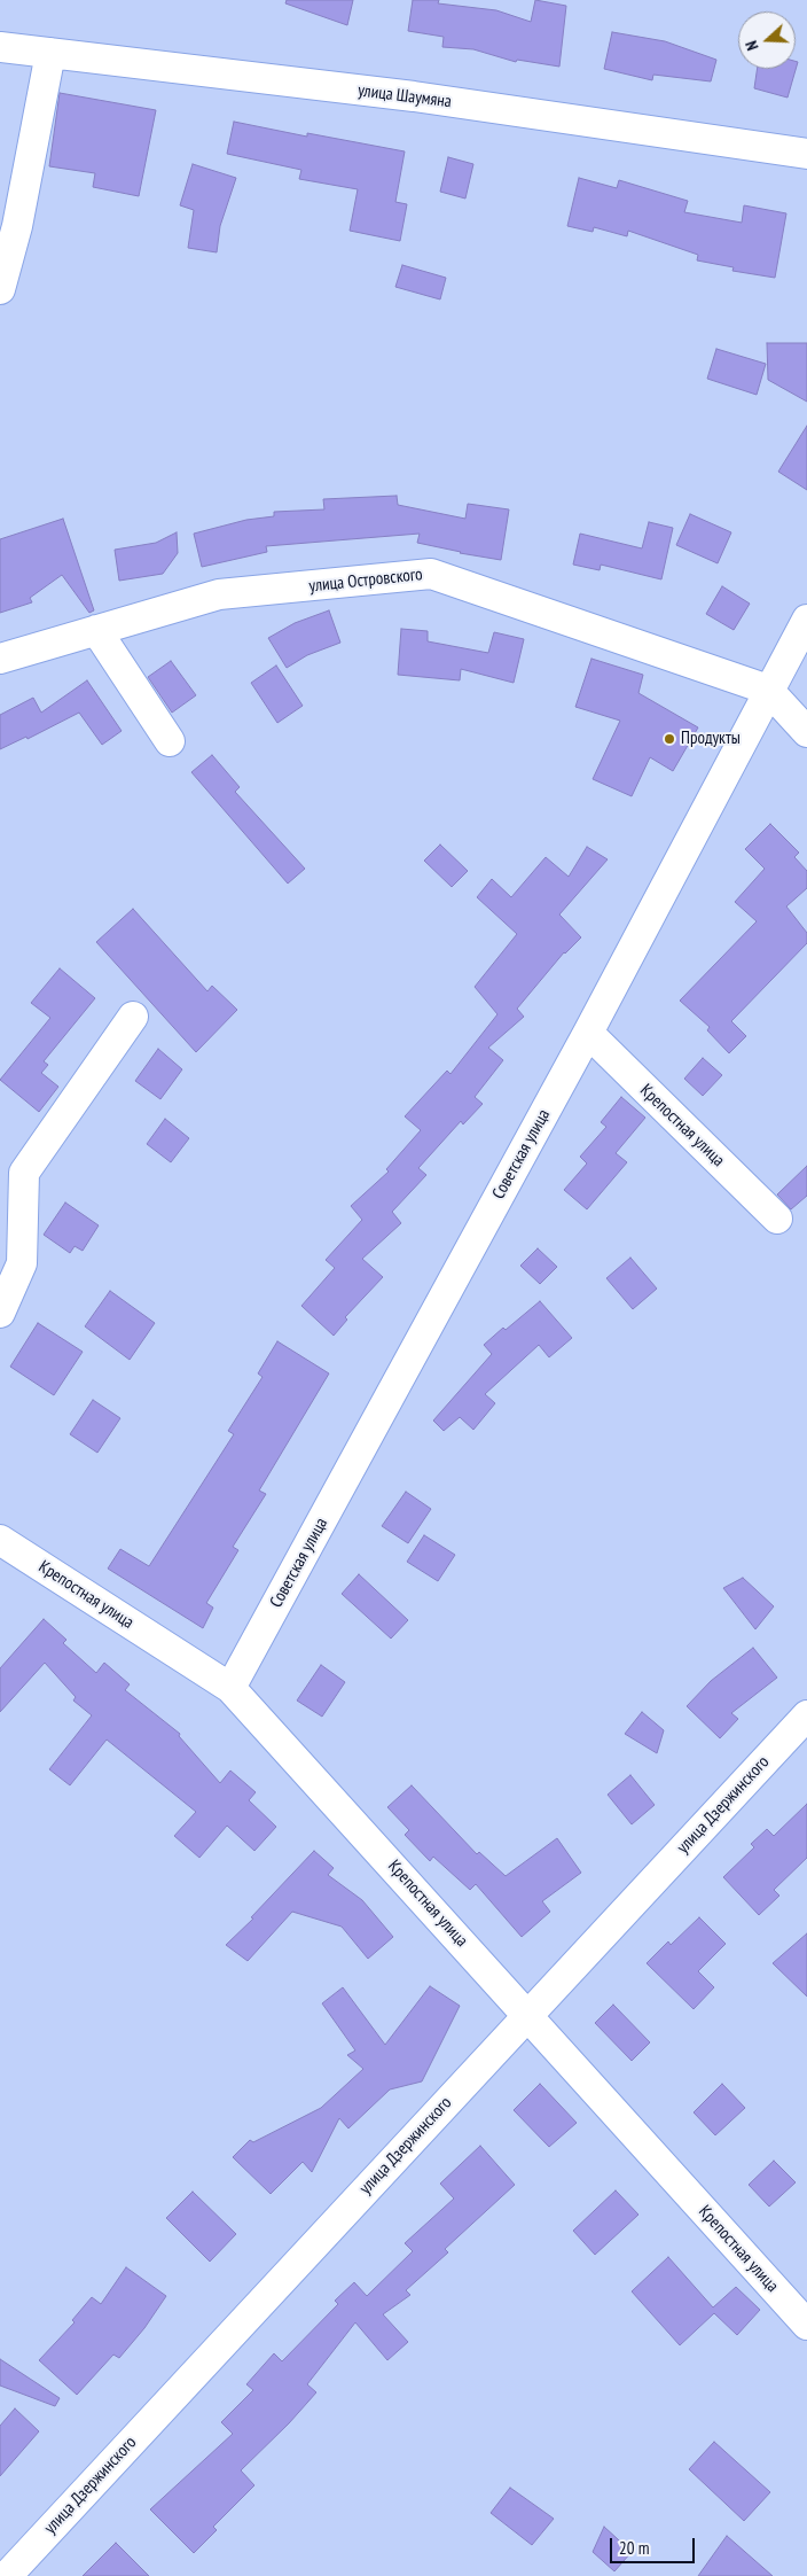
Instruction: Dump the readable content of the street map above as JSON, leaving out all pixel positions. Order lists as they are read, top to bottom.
{
  "streets": {
    "street": [
      "улица Шаумяна",
      "улица Островского",
      "Крепостная улица",
      "Советская улица",
      "улица Дзержинского"
    ]
  },
  "crossings": [
    ["улица Островского", "Советская улица"],
    ["Крепостная улица", "Советская улица"],
    ["Крепостная улица", "улица Дзержинского"]
  ],
  "places": ["Продукты"],
  "scale_bar": "20 m",
  "north": "left"
}
